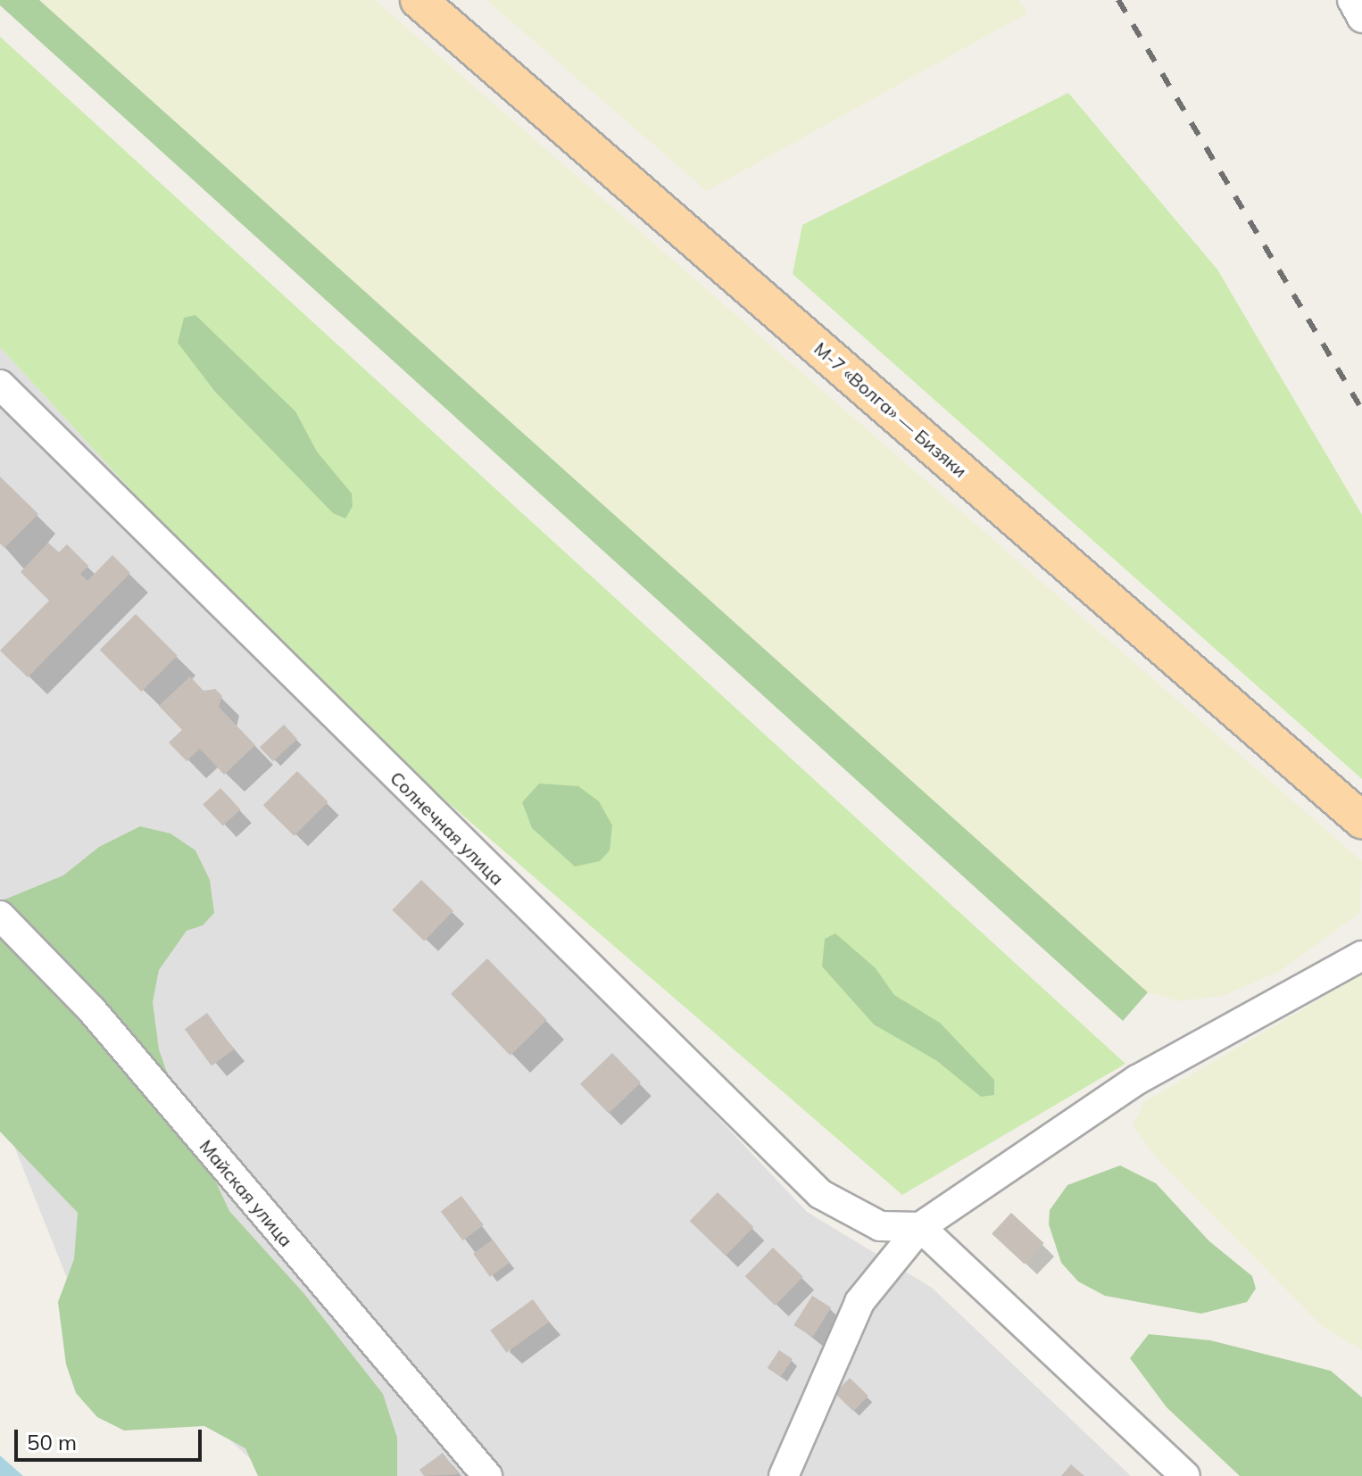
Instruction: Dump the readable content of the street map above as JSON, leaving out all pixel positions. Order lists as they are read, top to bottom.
{
  "streets": {
    "main road": ["М-7 «Волга» — Бизяки"],
    "street": ["Солнечная улица", "Майская улица"]
  },
  "scale_bar": "50 m"
}
